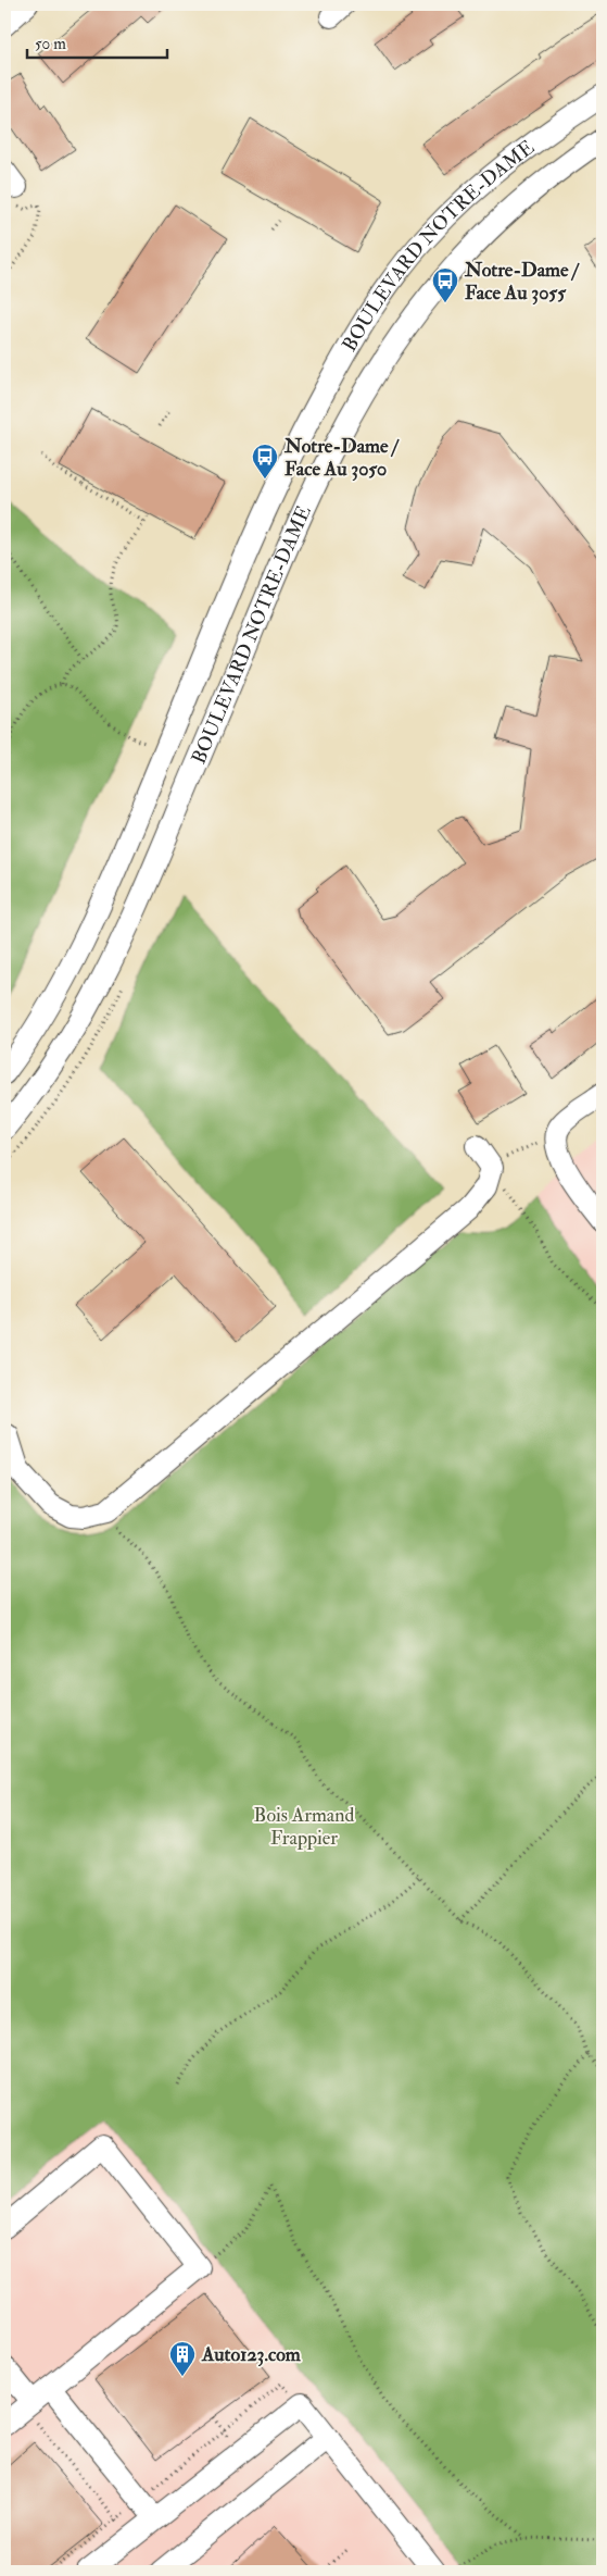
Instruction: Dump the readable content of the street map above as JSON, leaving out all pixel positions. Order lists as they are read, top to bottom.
{
  "streets": {
    "street": ["BOULEVARD NOTRE-DAME"]
  },
  "parks": ["Bois Armand Frappier"],
  "places": {
    "bus stop": ["Notre-Dame / Face Au 3055", "Notre-Dame / Face Au 3050"],
    "building": ["Auto123.com"]
  },
  "scale_bar": "50 m"
}
